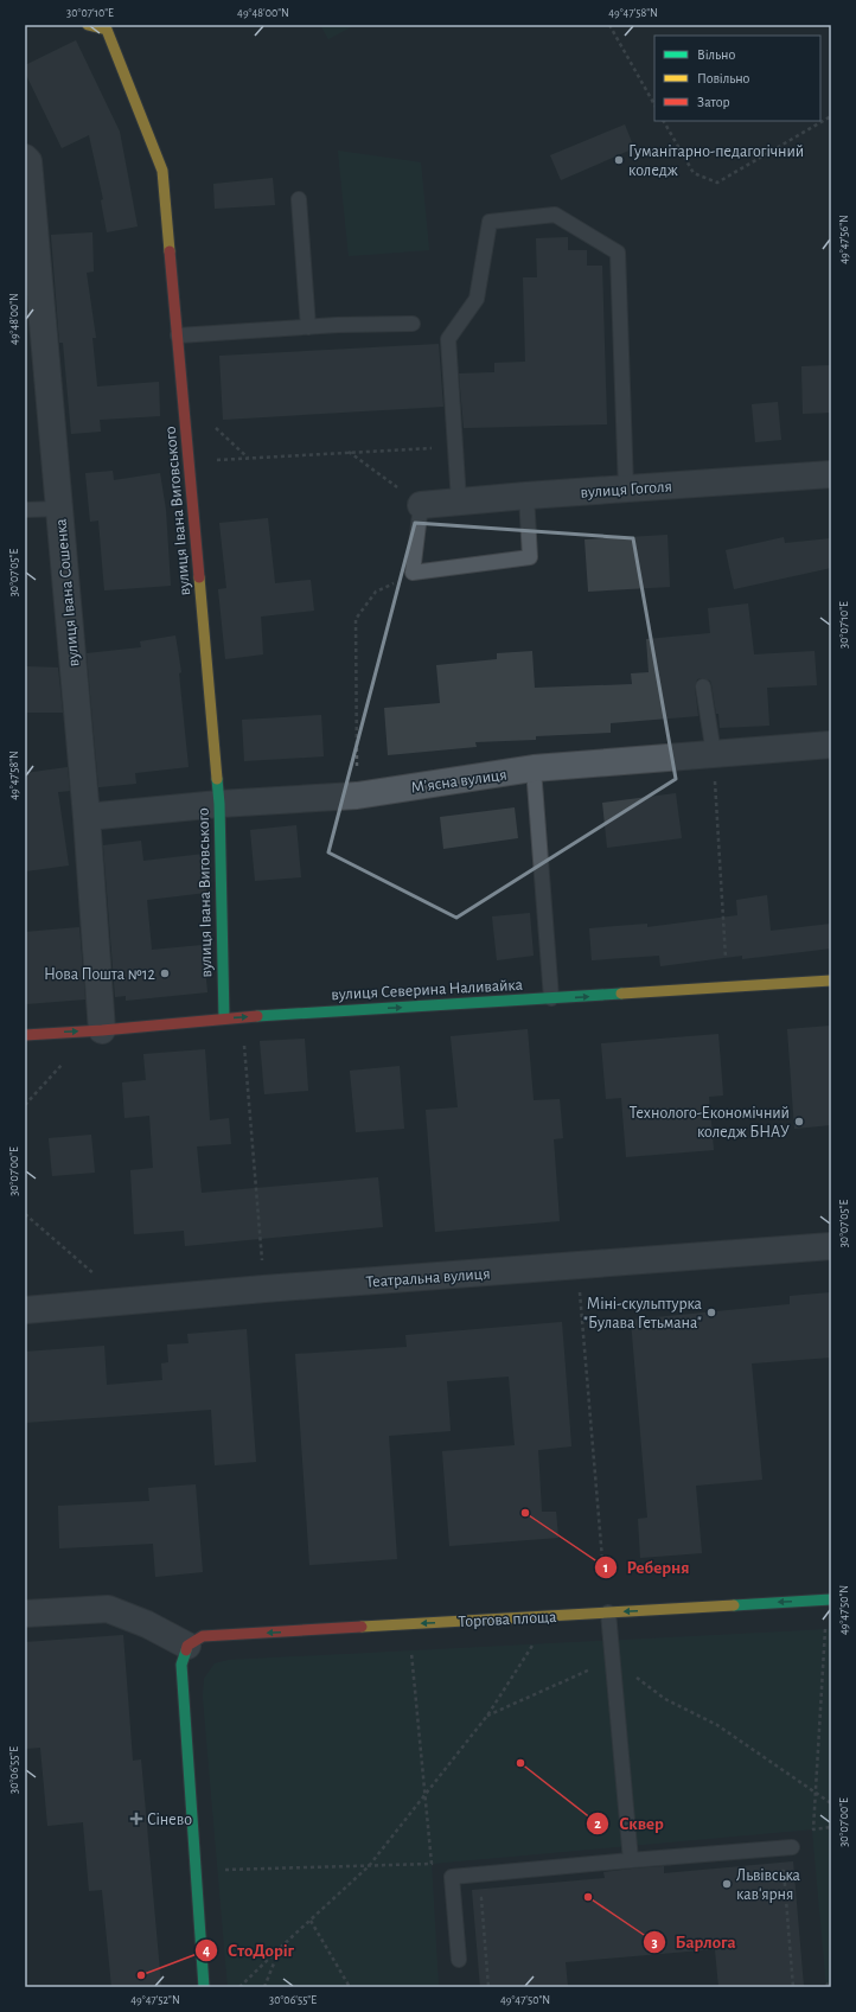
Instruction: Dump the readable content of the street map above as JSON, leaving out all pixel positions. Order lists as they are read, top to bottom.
{
  "streets": {
    "street": [
      "вулиця Гоголя",
      "вулиця Івана Виговського",
      "вулиця Івана Сошенка",
      "Мʼясна вулиця",
      "вулиця Северина Наливайка",
      "Театральна вулиця",
      "Торгова площа"
    ]
  },
  "crossings": [
    ["вулиця Івана Виговського", "Мʼясна вулиця"],
    ["вулиця Івана Виговського", "вулиця Северина Наливайка"],
    ["вулиця Івана Сошенка", "Мʼясна вулиця"],
    ["вулиця Івана Сошенка", "вулиця Северина Наливайка"]
  ],
  "one_way": ["вулиця Северина Наливайка", "Торгова площа"],
  "places": {
    "other": [
      "Гуманітарно-педагогічний коледж",
      "Нова Пошта №12",
      "Технолого-Економічний коледж БНАУ",
      "Міні-скульптурка \"Булава Гетьмана\"",
      "Реберня",
      "Сквер",
      "Львівська кав'ярня",
      "Барлога",
      "СтоДоріг"
    ],
    "health": ["Сінево"]
  },
  "legend": ["Вільно", "Повільно", "Затор"],
  "coordinates": [
    "30°07'10\"E",
    "49°48'00\"N",
    "49°47'58\"N",
    "49°47'56\"N",
    "30°07'05\"E",
    "30°07'00\"E",
    "49°47'50\"N",
    "30°06'55\"E",
    "49°47'52\"N"
  ]
}
